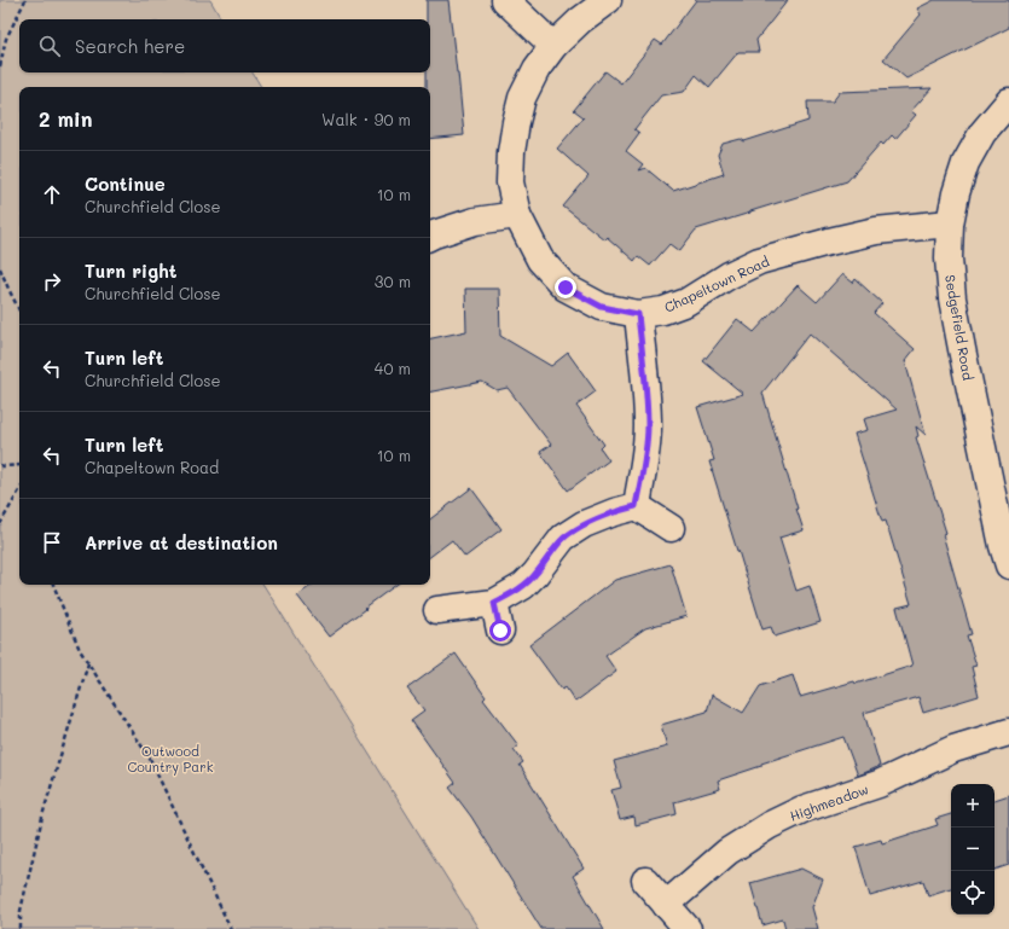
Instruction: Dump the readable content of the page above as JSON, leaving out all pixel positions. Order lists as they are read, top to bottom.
{
  "streets": {
    "street": ["Chapeltown Road", "Sedgefield Road", "Highmeadow"]
  },
  "crossings": [
    ["Chapeltown Road", "Sedgefield Road"]
  ],
  "parks": ["Outwood Country Park"],
  "page": {
    "search": "Search here",
    "heading": ["2 min", "Walk · 90 m"],
    "list": [
      ["Continue", "Churchfield Close", "10 m"],
      ["Turn right", "Churchfield Close", "30 m"],
      ["Turn left", "Churchfield Close", "40 m"],
      ["Turn left", "Chapeltown Road", "10 m"],
      "Arrive at destination"
    ],
    "map_buttons": ["+", "−"]
  }
}
